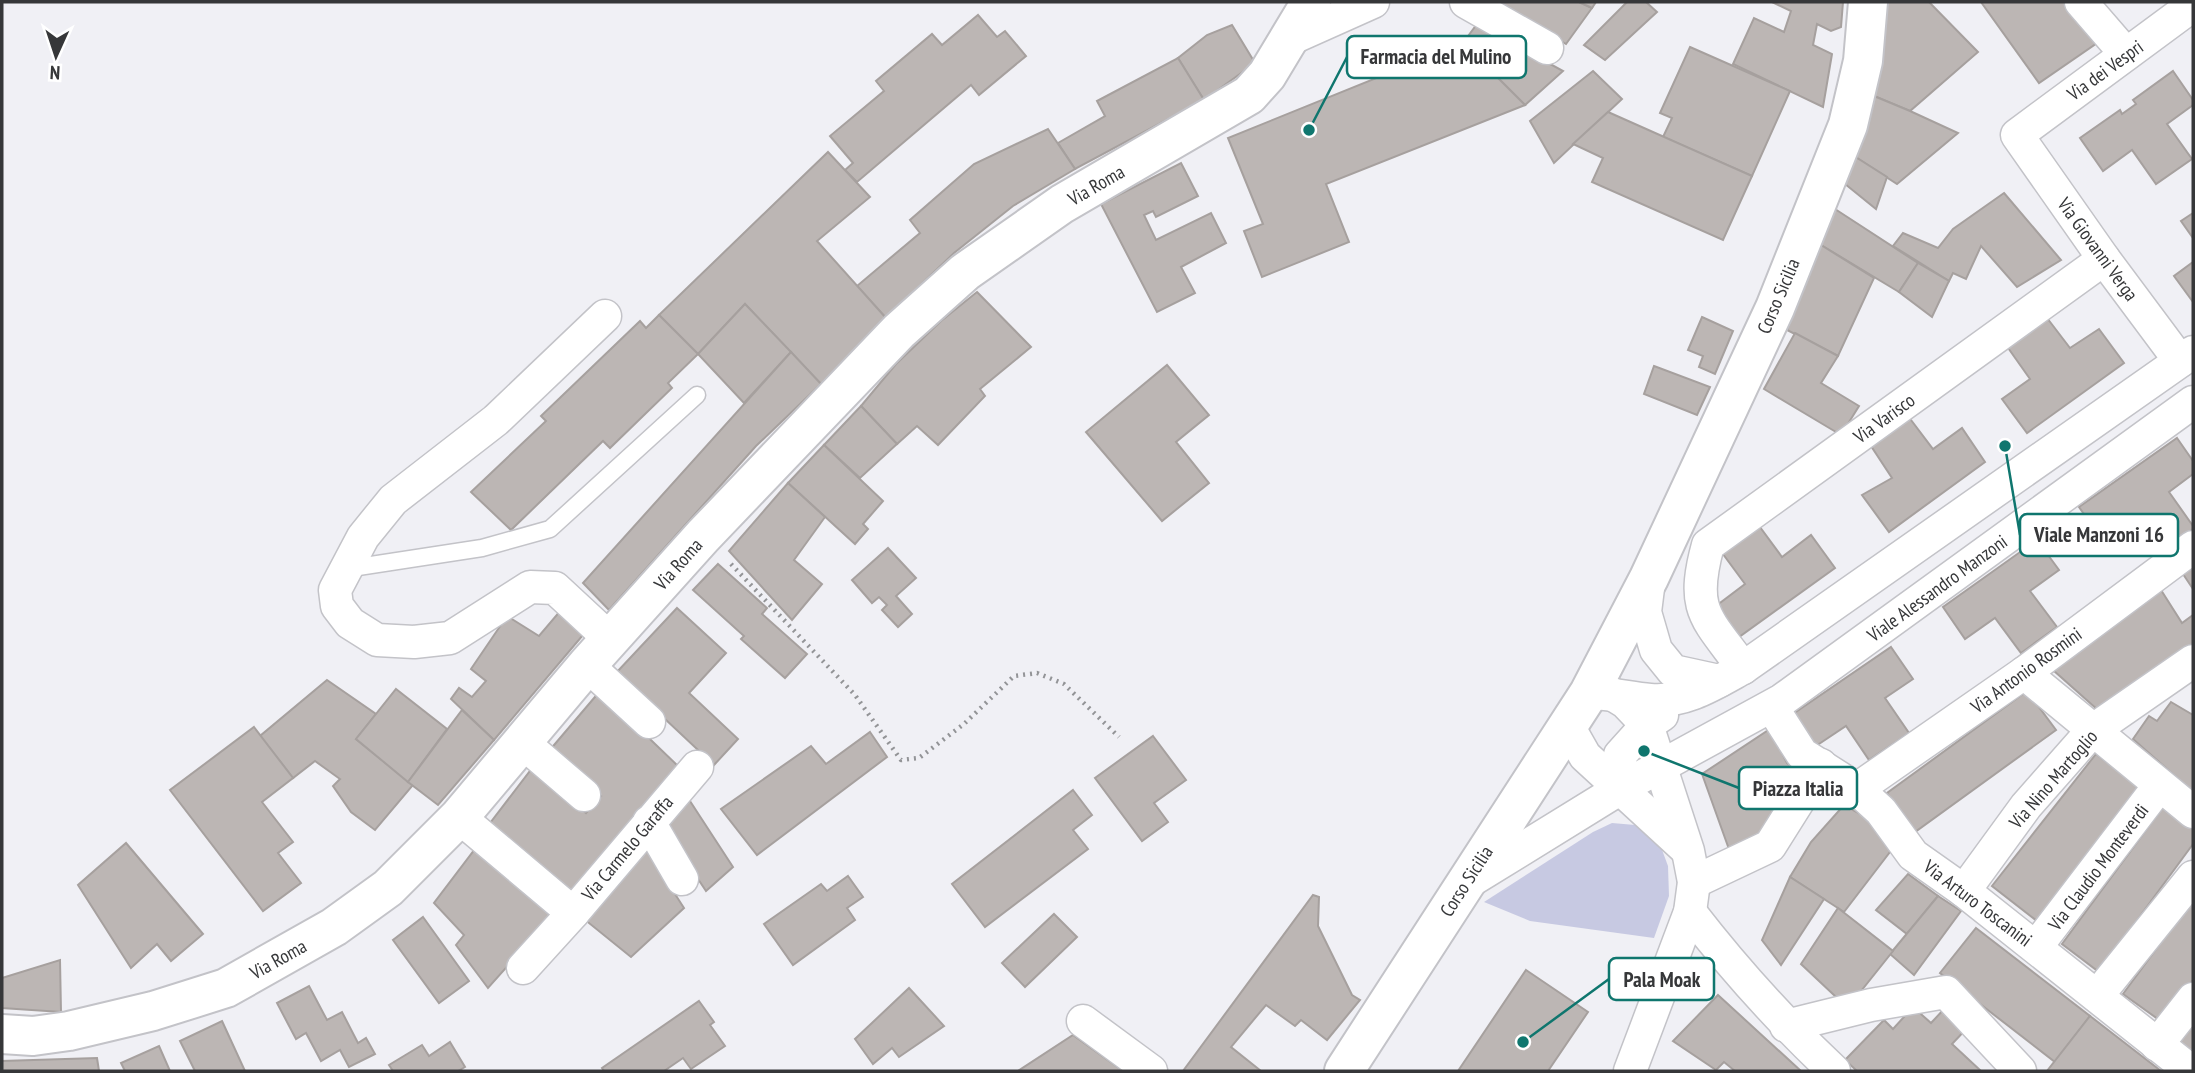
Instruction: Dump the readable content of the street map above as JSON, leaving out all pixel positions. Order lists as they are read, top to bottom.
{
  "streets": {
    "street": [
      "Via dei Vespri",
      "Via Roma",
      "Via Giovanni Verga",
      "Corso Sicilia",
      "Via Varisco",
      "Viale Alessandro Manzoni",
      "Via Antonio Rosmini",
      "Via Nino Martoglio",
      "Via Carmelo Garaffa",
      "Via Claudio Monteverdi",
      "Via Arturo Toscanini"
    ]
  },
  "crossings": [
    ["Via dei Vespri", "Via Giovanni Verga"],
    ["Via Roma", "Via Carmelo Garaffa"],
    ["Via Giovanni Verga", "Via Varisco"],
    ["Via Giovanni Verga", "Viale Alessandro Manzoni"],
    ["Corso Sicilia", "Viale Alessandro Manzoni"],
    ["Viale Alessandro Manzoni", "Via Arturo Toscanini"],
    ["Via Antonio Rosmini", "Via Arturo Toscanini"],
    ["Via Nino Martoglio", "Via Arturo Toscanini"],
    ["Via Claudio Monteverdi", "Via Arturo Toscanini"]
  ],
  "places": [
    "Farmacia del Mulino",
    "Viale Manzoni 16",
    "Piazza Italia",
    "Pala Moak"
  ],
  "north": "bottom"
}
